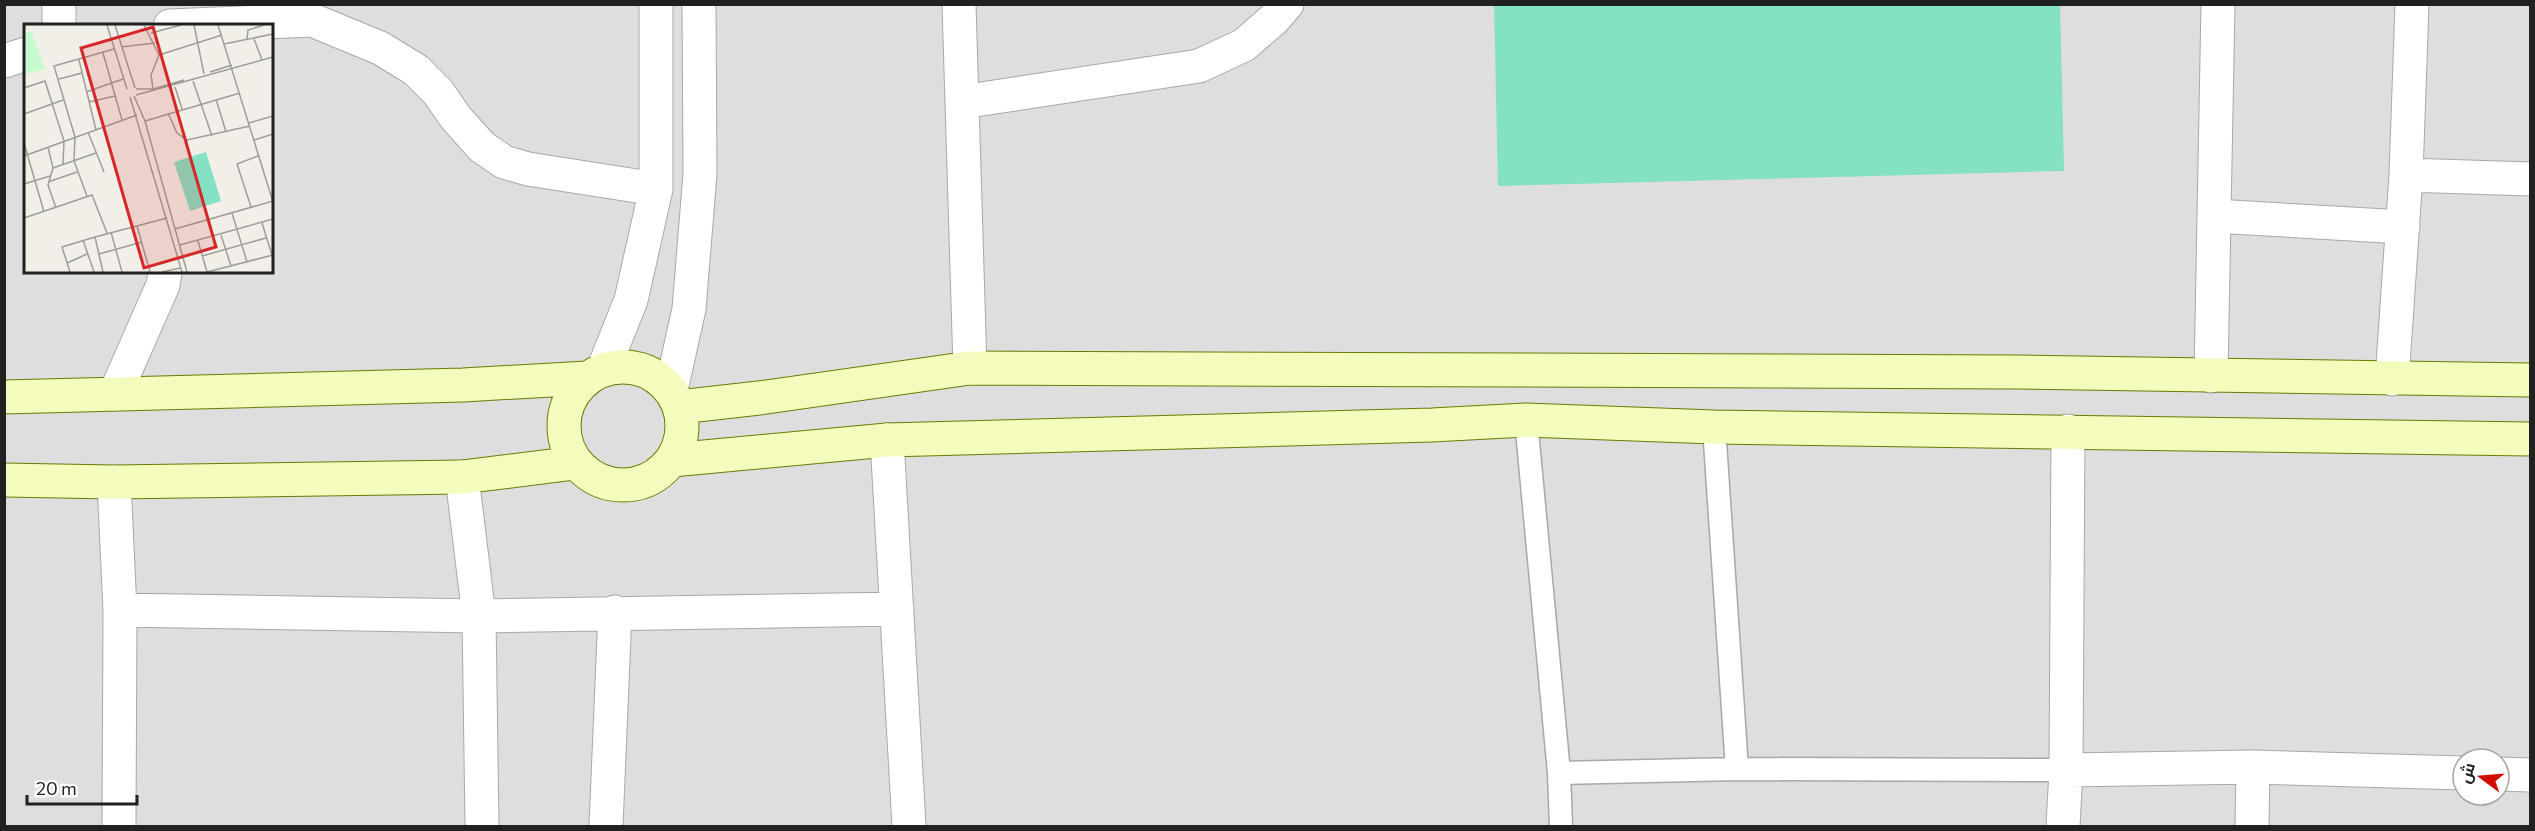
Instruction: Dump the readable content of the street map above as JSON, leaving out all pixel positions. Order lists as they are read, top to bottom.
{
  "scale_bar": "20 m",
  "north": "left"
}
